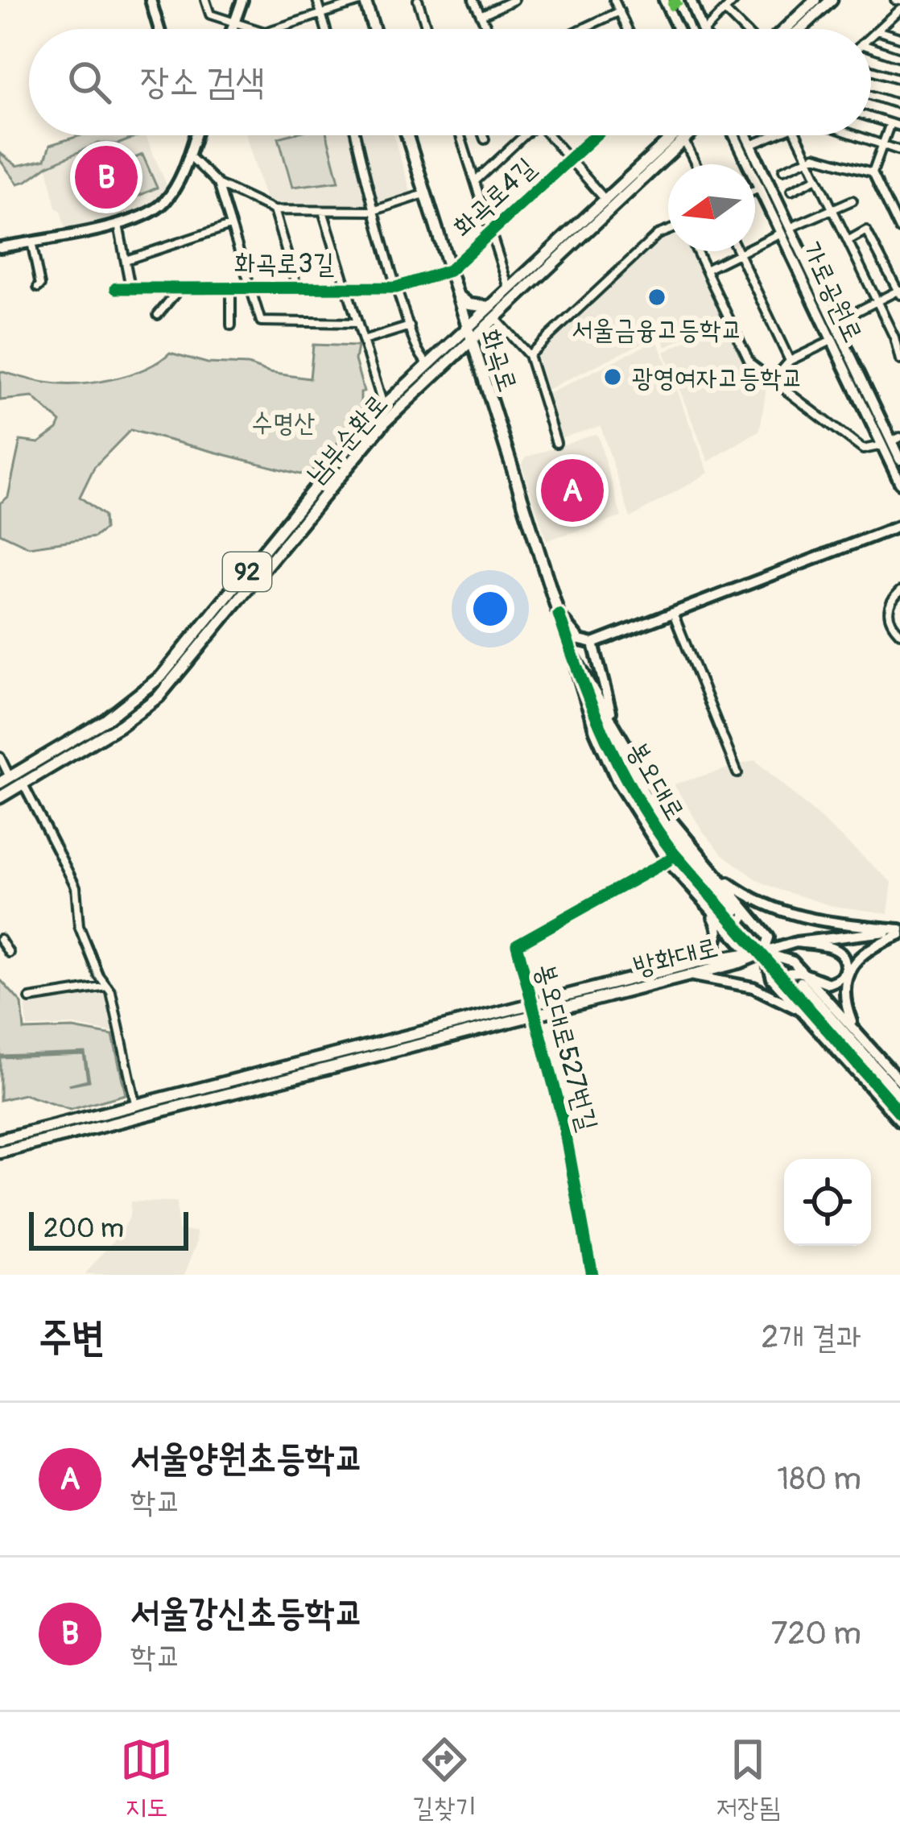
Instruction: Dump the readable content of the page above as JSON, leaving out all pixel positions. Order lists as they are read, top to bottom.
{
  "streets": {
    "main road": [
      "화곡로",
      "남부순환로",
      "92",
      "방화대로"
    ],
    "street": [
      "화곡로4길",
      "화곡로3길",
      "가로공원로",
      "봉오대로",
      "봉오대로527번길"
    ]
  },
  "crossings": [
    ["화곡로4길", "화곡로3길"],
    ["화곡로4길", "화곡로"],
    ["화곡로3길", "화곡로"],
    ["화곡로", "남부순환로"],
    ["화곡로", "봉오대로"]
  ],
  "parks": ["수명산"],
  "places": ["서울금융고등학교", "광영여자고등학교"],
  "scale_bar": "200 m",
  "north": "left",
  "page": {
    "search": "장소 검색",
    "pins": ["B", "A"],
    "scale": "200 m",
    "heading": ["주변", "2개 결과"],
    "list": [
      {
        "mark": "A",
        "name": "서울양원초등학교",
        "note": "학교",
        "value": "180 m"
      },
      {
        "mark": "B",
        "name": "서울강신초등학교",
        "note": "학교",
        "value": "720 m"
      }
    ],
    "nav": ["지도", "길찾기", "저장됨"]
  }
}
